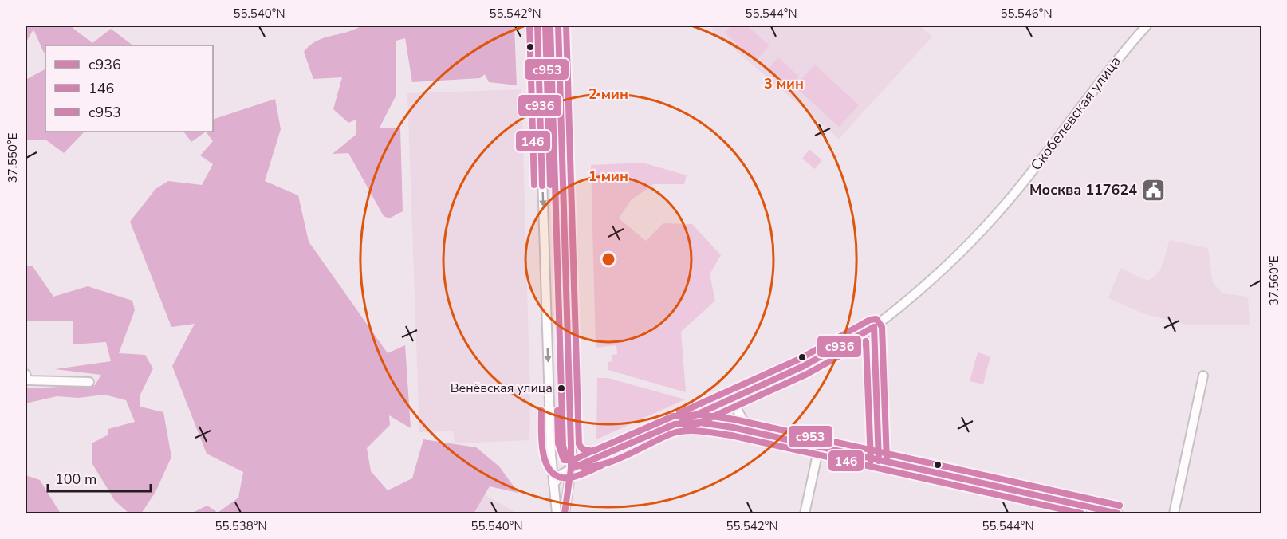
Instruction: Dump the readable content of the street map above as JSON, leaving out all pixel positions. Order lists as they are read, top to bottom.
{
  "streets": {
    "street": ["Скобелевская улица"]
  },
  "places": {
    "public building": ["Москва 117624"],
    "other": ["Венёвская улица"]
  },
  "lines": ["transit line с936", "transit line 146", "transit line с953"],
  "legend": ["с936", "146", "с953"],
  "scale_bar": "100 m",
  "coordinates": [
    "55.540°N",
    "55.542°N",
    "55.544°N",
    "55.546°N",
    "37.550°E",
    "37.560°E",
    "55.538°N"
  ],
  "rings": ["3 мин", "2 мин", "1 мин"]
}
